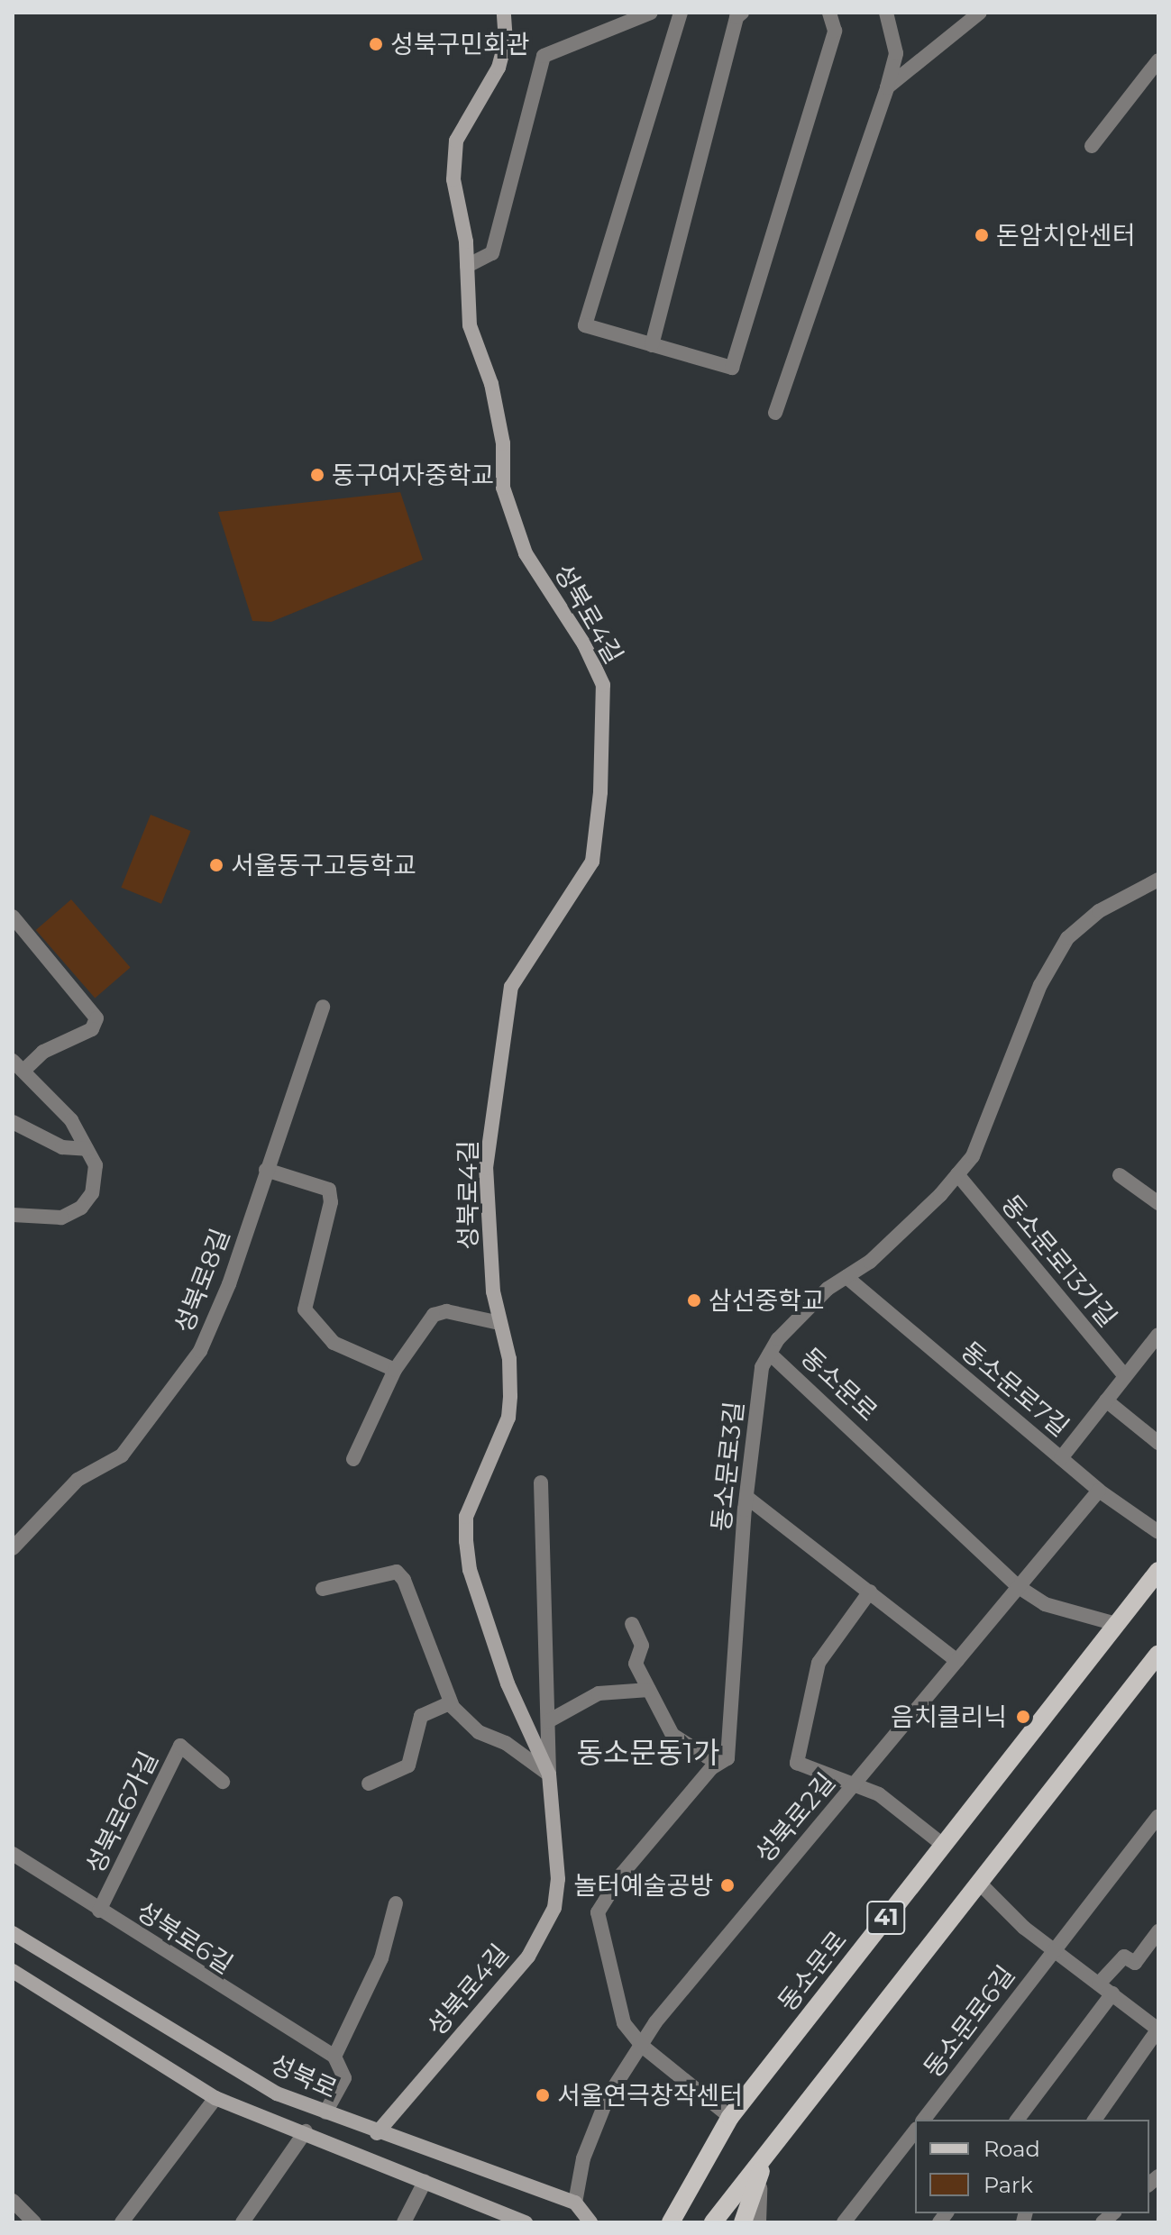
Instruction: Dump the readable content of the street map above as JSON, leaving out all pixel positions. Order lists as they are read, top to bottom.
{
  "streets": {
    "main road": ["동소문로", "41"],
    "street": [
      "성북로4길",
      "동소문로13가길",
      "성북로8길",
      "동소문로7길",
      "동소문로3길",
      "성북로6가길",
      "성북로2길",
      "성북로6길",
      "동소문로6길",
      "성북로"
    ]
  },
  "crossings": [
    ["성북로4길", "성북로"],
    ["동소문로13가길", "동소문로3길"],
    ["동소문로", "동소문로3길"],
    ["동소문로", "성북로2길"],
    ["동소문로7길", "동소문로3길"],
    ["동소문로7길", "성북로2길"],
    ["성북로6가길", "성북로6길"],
    ["성북로2길", "성북로"]
  ],
  "districts": ["동소문동1가"],
  "places": [
    "성북구민회관",
    "돈암치안센터",
    "동구여자중학교",
    "서울동구고등학교",
    "삼선중학교",
    "음치클리닉",
    "놀터예술공방",
    "서울연극창작센터"
  ],
  "legend": ["Road", "Park"]
}
